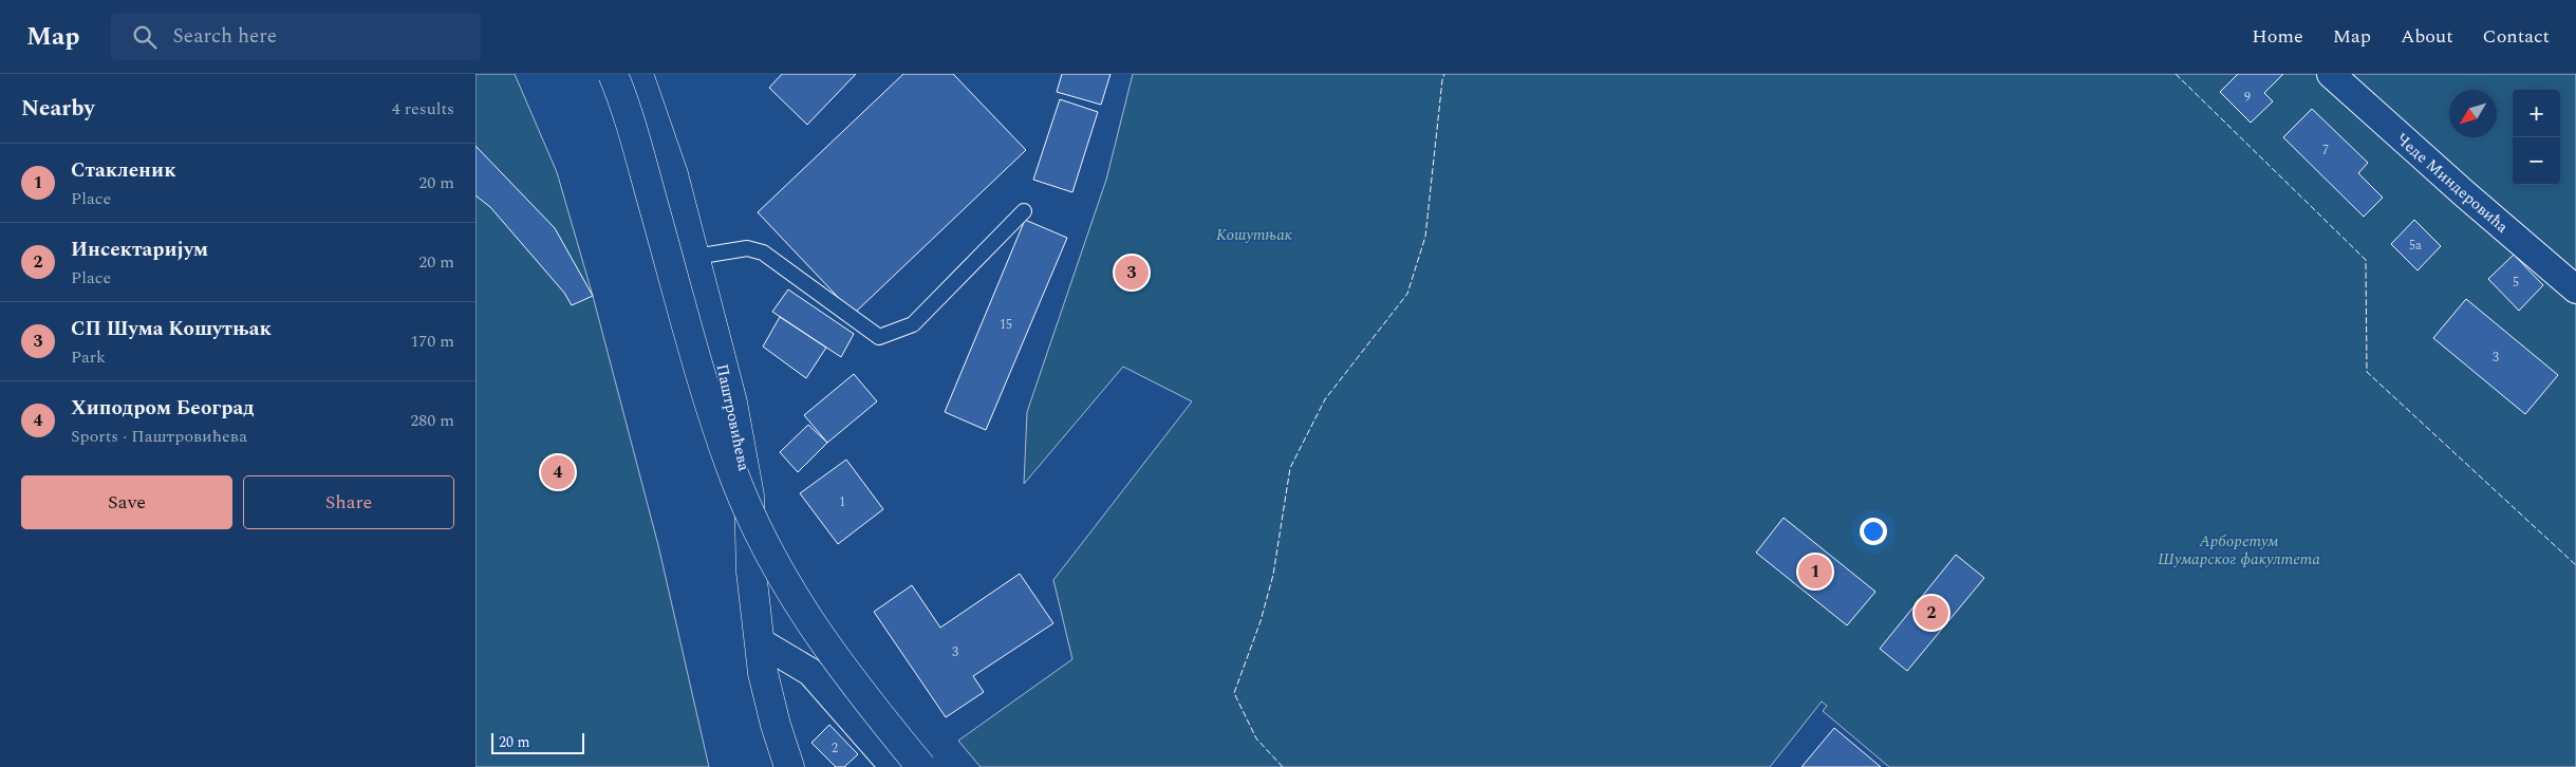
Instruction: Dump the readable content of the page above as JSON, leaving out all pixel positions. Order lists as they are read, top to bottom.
{
  "streets": {
    "main road": ["Паштровићева"],
    "street": ["Чеде Миндеровића"]
  },
  "parks": ["Кошутњак", "Арборетум Шумарског факултета"],
  "house_numbers": [
    "9",
    "7",
    "5a",
    "5",
    "15",
    "3",
    "1",
    "3",
    "2"
  ],
  "scale_bar": "20 m",
  "north": "bottom left",
  "page": {
    "header": "Map",
    "search": "Search here",
    "nav": [
      "Home",
      "Map",
      "About",
      "Contact"
    ],
    "heading": ["Nearby", "4 results"],
    "map_buttons": ["+", "−"],
    "list": [
      {
        "mark": "1",
        "name": "Стакленик",
        "note": "Place",
        "value": "20 m"
      },
      {
        "mark": "2",
        "name": "Инсектаријум",
        "note": "Place",
        "value": "20 m"
      },
      {
        "mark": "3",
        "name": "СП Шума Кошутњак",
        "note": "Park",
        "value": "170 m"
      },
      {
        "mark": "4",
        "name": "Хиподром Београд",
        "note": "Sports · Паштровићева",
        "value": "280 m"
      }
    ],
    "pins": [
      "3",
      "4",
      "1",
      "2"
    ],
    "buttons": ["Save", "Share"],
    "scale": "20 m"
  }
}
